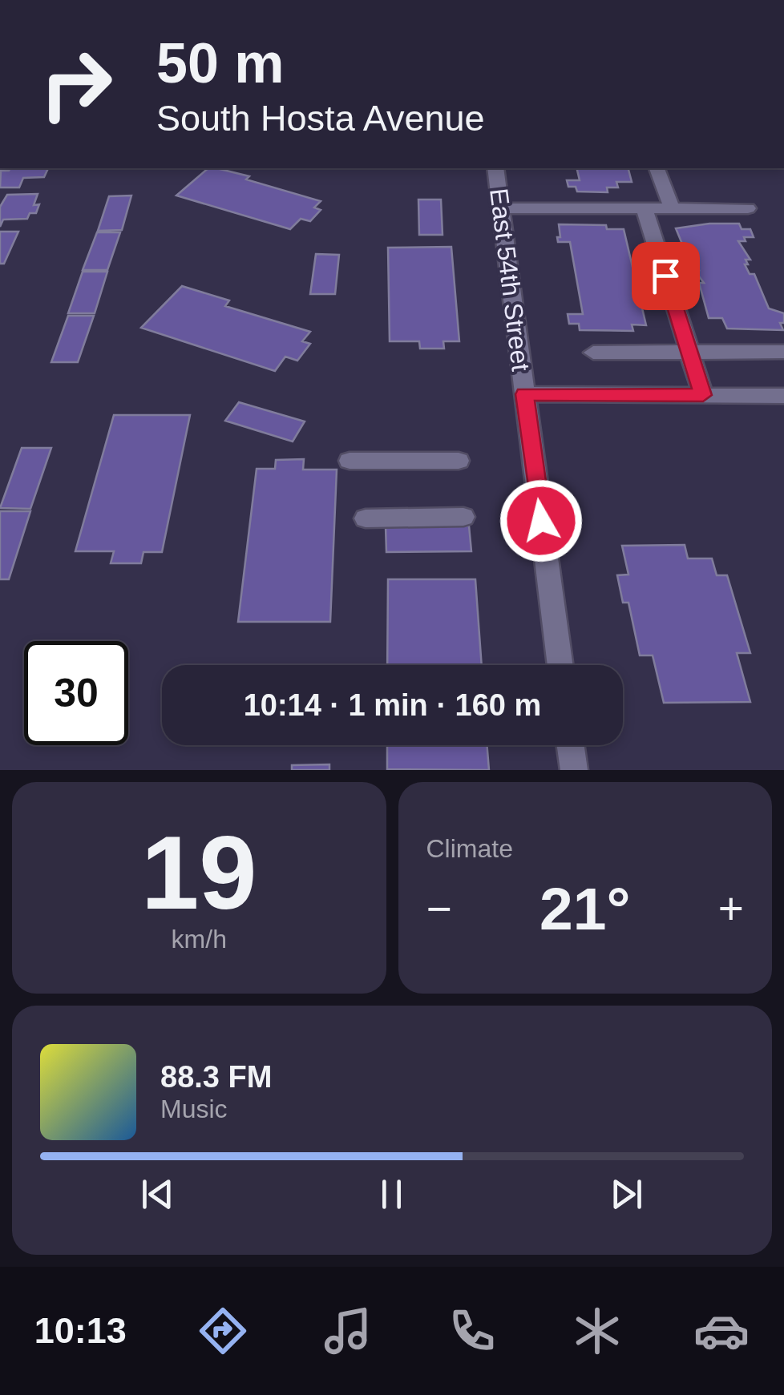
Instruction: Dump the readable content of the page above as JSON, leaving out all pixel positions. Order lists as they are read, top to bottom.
{
  "streets": {
    "street": ["East 54th Street"]
  },
  "page": {
    "turn": ["50 m", "South Hosta Avenue"],
    "limit": "30",
    "trip": "10:14 · 1 min · 160 m",
    "tile": [
      ["19", "km/h"],
      "Climate"
    ],
    "heat": ["−", "21°", "+"],
    "song": ["88.3 FM", "Music"],
    "tabs": "10:13"
  }
}
